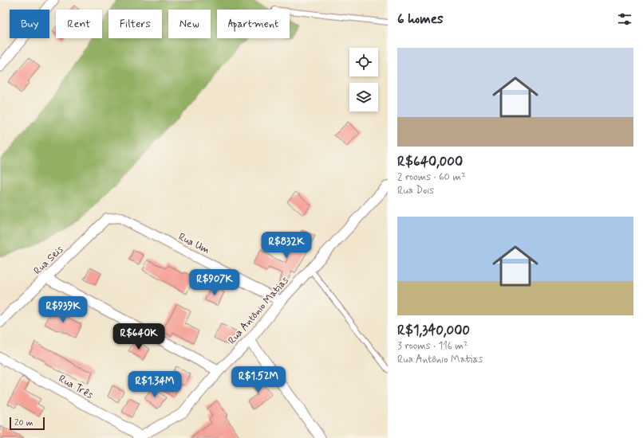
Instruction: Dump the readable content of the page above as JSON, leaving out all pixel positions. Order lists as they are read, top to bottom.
{
  "streets": {
    "street": [
      "Rua Um",
      "Rua Seis",
      "Rua Antônio Matias",
      "Rua Três"
    ]
  },
  "crossings": [
    ["Rua Um", "Rua Seis"],
    ["Rua Um", "Rua Antônio Matias"],
    ["Rua Antônio Matias", "Rua Três"]
  ],
  "scale_bar": "20 m",
  "page": {
    "heading": "6 homes",
    "chip": [
      "Buy",
      "Rent",
      "Filters",
      "New",
      "Apartment"
    ],
    "list": [
      {
        "name": "R$640,000",
        "note": "2 rooms · 60 m² · Rua Dois"
      },
      {
        "name": "R$1,340,000",
        "note": "3 rooms · 116 m² · Rua Antônio Matias"
      }
    ],
    "price": [
      "R$832K",
      "R$907K",
      "R$939K",
      "R$640K",
      "R$1.52M",
      "R$1.34M"
    ],
    "scale": "20 m"
  }
}
